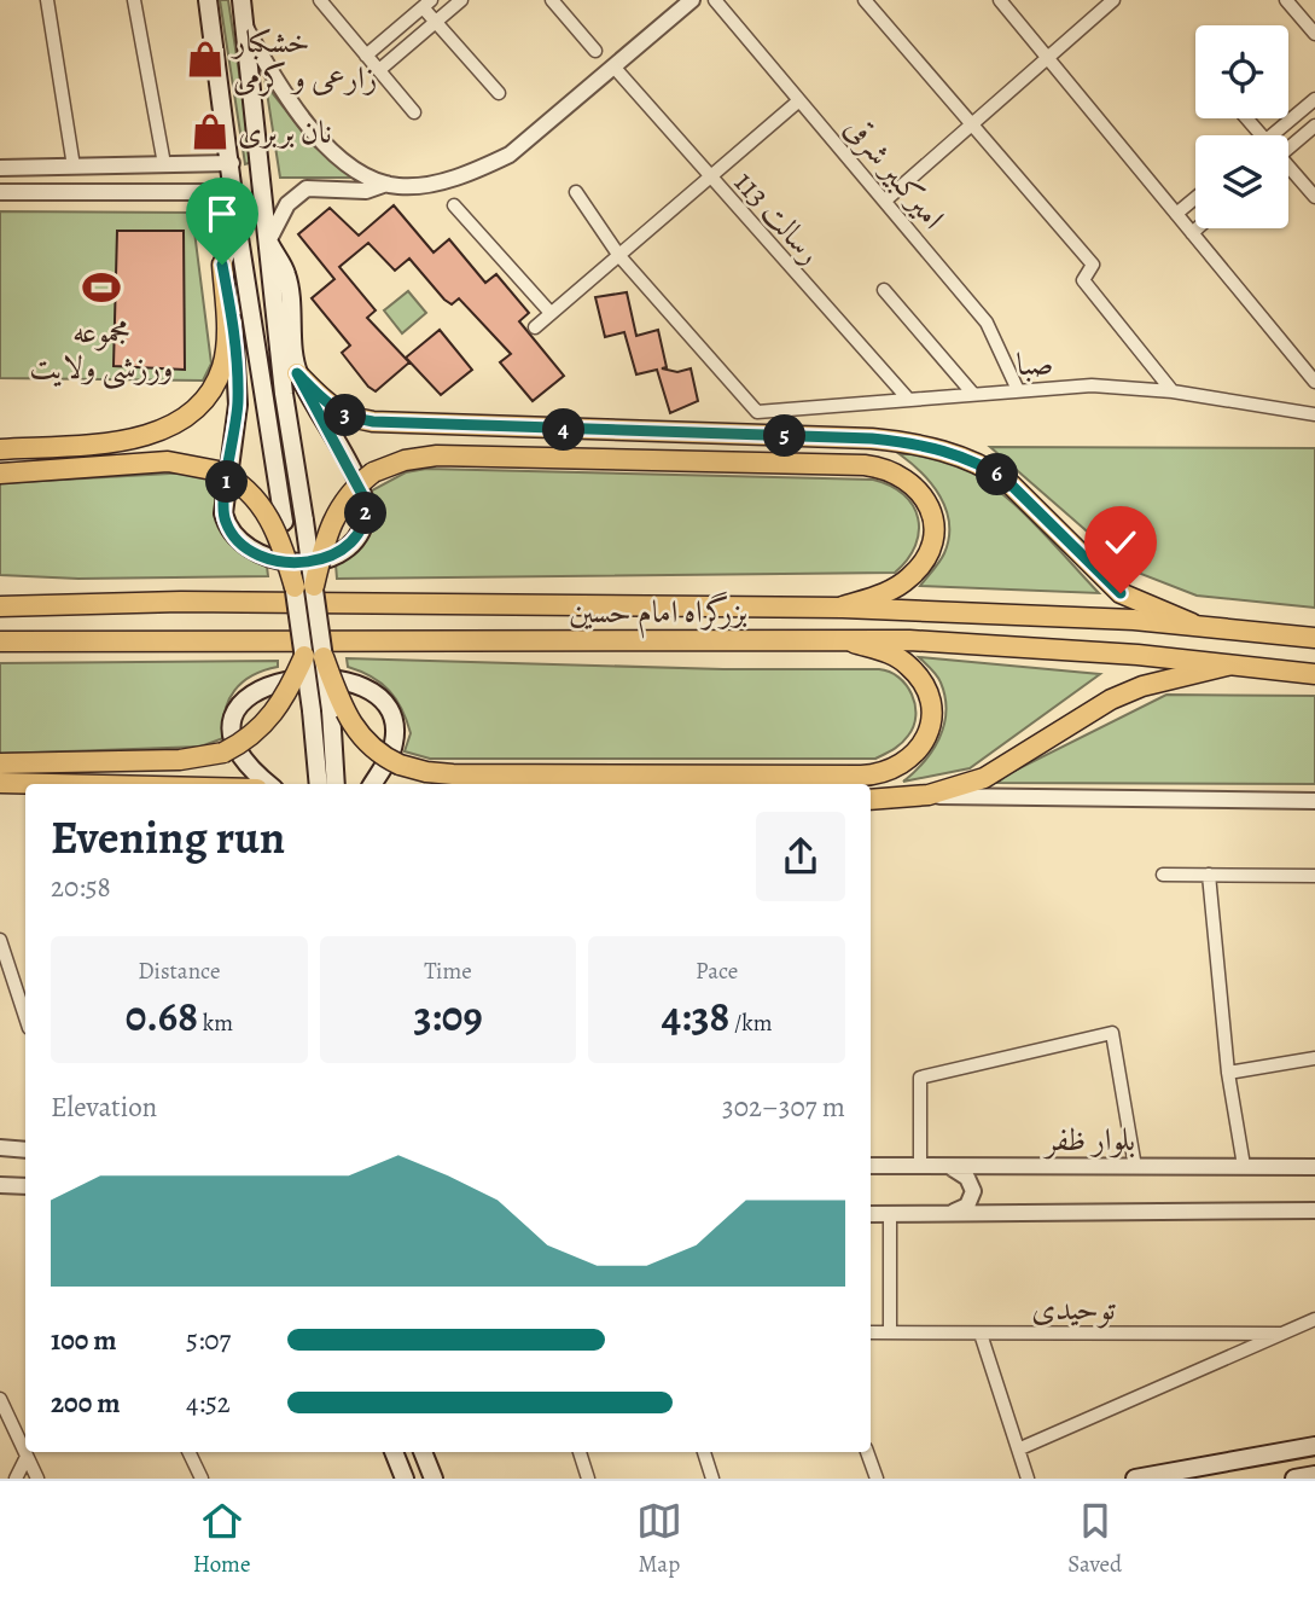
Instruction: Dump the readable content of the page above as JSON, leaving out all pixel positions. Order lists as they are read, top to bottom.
{
  "streets": {
    "main road": ["بزرگراه امام حسین"],
    "street": [
      "امیرکبیر شرقی",
      "رسالت 113",
      "صبا",
      "بلوار ظفر",
      "توحیدی"
    ]
  },
  "crossings": [
    ["امیرکبیر شرقی", "صبا"],
    ["رسالت 113", "صبا"]
  ],
  "places": {
    "shop": ["خشکبار زارعی و کرمی", "نان بربری"],
    "sports": ["مجموعه ورزشی ولایت"]
  },
  "page": {
    "pins": [
      "3",
      "4",
      "5",
      "6",
      "1",
      "2"
    ],
    "heading": ["Evening run", "20:58"],
    "stats": [
      ["Distance", "0.68 km"],
      ["Time", "3:09"],
      ["Pace", "4:38 /km"]
    ],
    "chart": ["Elevation", "302–307 m"],
    "list": [
      {
        "name": "100 m",
        "note": "5:07"
      },
      {
        "name": "200 m",
        "note": "4:52"
      }
    ],
    "tabs": ["Home", "Map", "Saved"]
  }
}
